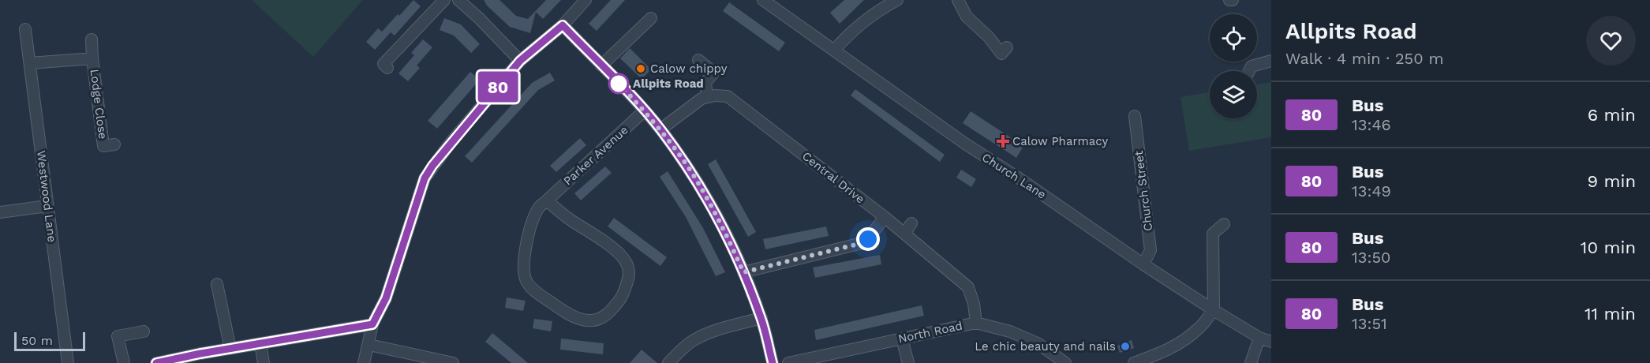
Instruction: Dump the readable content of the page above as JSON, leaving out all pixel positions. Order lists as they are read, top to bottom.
{
  "streets": {
    "street": [
      "Lodge Close",
      "Parker Avenue",
      "Church Lane",
      "Central Drive",
      "Church Street",
      "Westwood Lane",
      "North Road"
    ]
  },
  "crossings": [
    ["Lodge Close", "Westwood Lane"],
    ["Church Lane", "Church Street"],
    ["Central Drive", "North Road"]
  ],
  "places": {
    "other": ["Calow chippy", "Allpits Road", "Le chic beauty and nails"],
    "health": ["Calow Pharmacy"]
  },
  "lines": ["bus line 80"],
  "scale_bar": "50 m",
  "page": {
    "on_map": "80",
    "heading": ["Allpits Road", "Walk · 4 min · 250 m"],
    "list": [
      {
        "mark": "80",
        "name": "Bus",
        "note": "13:46",
        "value": "6 min"
      },
      {
        "mark": "80",
        "name": "Bus",
        "note": "13:49",
        "value": "9 min"
      },
      {
        "mark": "80",
        "name": "Bus",
        "note": "13:50",
        "value": "10 min"
      },
      {
        "mark": "80",
        "name": "Bus",
        "note": "13:51",
        "value": "11 min"
      }
    ],
    "scale": "50 m"
  }
}
